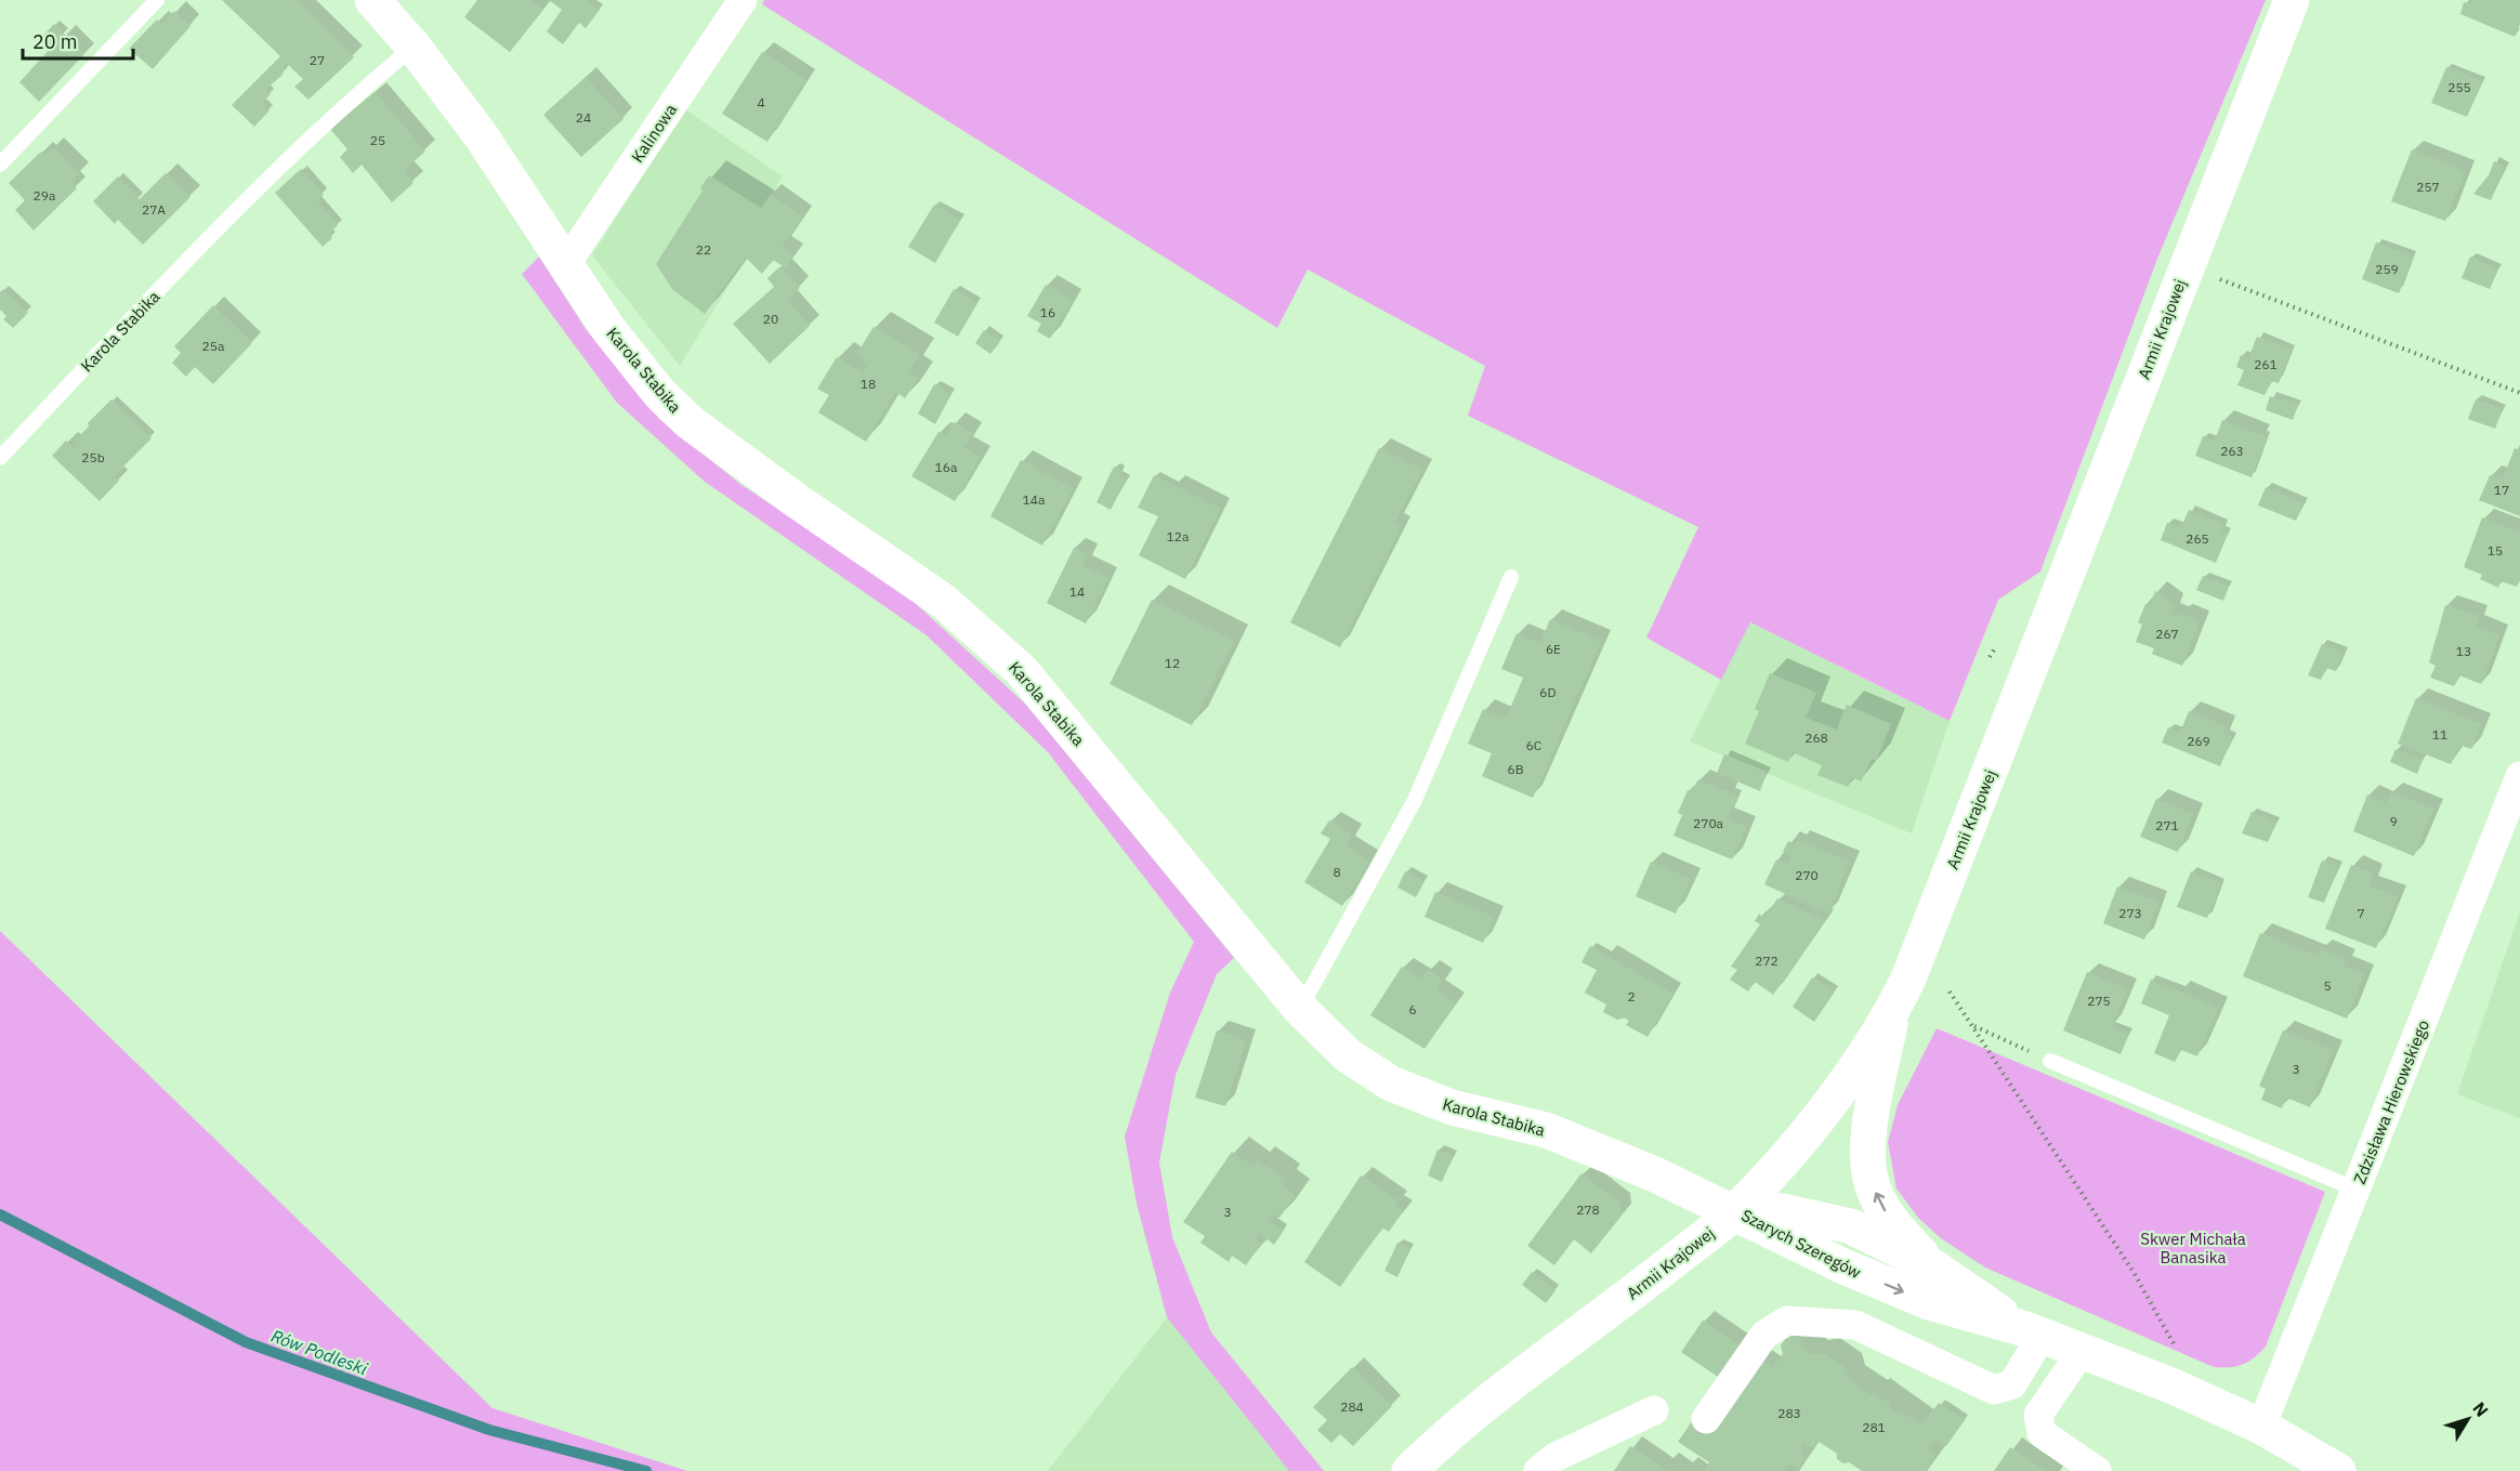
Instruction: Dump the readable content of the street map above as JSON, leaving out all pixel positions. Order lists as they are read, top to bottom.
{
  "streets": {
    "street": [
      "Kalinowa",
      "Armii Krajowej",
      "Karola Stabika",
      "Zdzisława Hierowskiego",
      "Szarych Szeregów"
    ]
  },
  "crossings": [
    ["Kalinowa", "Karola Stabika"],
    ["Armii Krajowej", "Karola Stabika"],
    ["Armii Krajowej", "Szarych Szeregów"],
    ["Karola Stabika", "Szarych Szeregów"],
    ["Zdzisława Hierowskiego", "Szarych Szeregów"]
  ],
  "water": ["Rów Podleski"],
  "parks": ["Skwer Michała Banasika"],
  "house_numbers": [
    "27",
    "255",
    "4",
    "24",
    "25",
    "257",
    "29a",
    "27A",
    "22",
    "259",
    "16",
    "20",
    "25a",
    "261",
    "18",
    "263",
    "25b",
    "16a",
    "17",
    "14a",
    "12a",
    "265",
    "15",
    "14",
    "267",
    "6E",
    "13",
    "12",
    "6D",
    "11",
    "268",
    "269",
    "6C",
    "6B",
    "9",
    "270a",
    "271",
    "8",
    "270",
    "273",
    "7",
    "272",
    "5",
    "2",
    "275",
    "6",
    "3",
    "278",
    "3",
    "284",
    "283",
    "281"
  ],
  "scale_bar": "20 m",
  "north": "top right"
}
